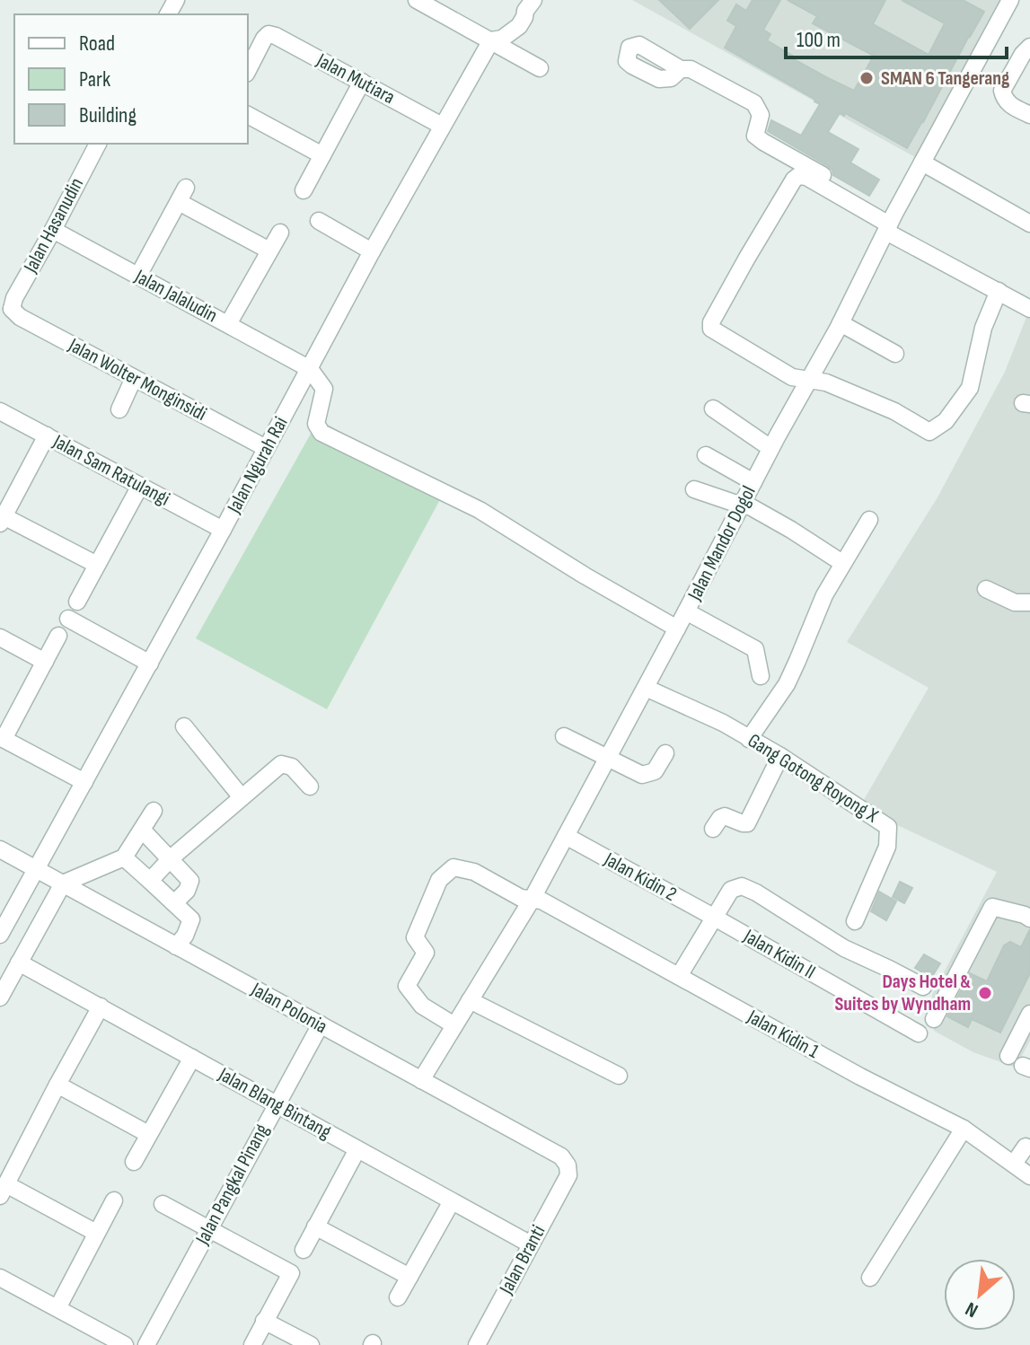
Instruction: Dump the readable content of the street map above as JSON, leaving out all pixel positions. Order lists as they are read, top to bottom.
{
  "streets": {
    "street": [
      "Jalan Mutiara",
      "Jalan Hasanudin",
      "Jalan Jalaludin",
      "Jalan Wolter Monginsidi",
      "Jalan Ngurah Rai",
      "Jalan Sam Ratulangi",
      "Jalan Mandor Dogol",
      "Gang Gotong Royong X",
      "Jalan Kidin 2",
      "Jalan Kidin II",
      "Jalan Polonia",
      "Jalan Kidin 1",
      "Jalan Blang Bintang",
      "Jalan Pangkal Pinang",
      "Jalan Branti"
    ]
  },
  "crossings": [
    ["Jalan Mutiara", "Jalan Ngurah Rai"],
    ["Jalan Hasanudin", "Jalan Jalaludin"],
    ["Jalan Hasanudin", "Jalan Wolter Monginsidi"],
    ["Jalan Jalaludin", "Jalan Ngurah Rai"],
    ["Jalan Wolter Monginsidi", "Jalan Ngurah Rai"],
    ["Jalan Ngurah Rai", "Jalan Sam Ratulangi"],
    ["Jalan Ngurah Rai", "Jalan Polonia"],
    ["Jalan Mandor Dogol", "Gang Gotong Royong X"],
    ["Jalan Mandor Dogol", "Jalan Kidin 2"],
    ["Jalan Mandor Dogol", "Jalan Polonia"],
    ["Jalan Mandor Dogol", "Jalan Kidin 1"],
    ["Jalan Kidin 2", "Jalan Kidin II"],
    ["Jalan Polonia", "Jalan Pangkal Pinang"],
    ["Jalan Polonia", "Jalan Branti"],
    ["Jalan Blang Bintang", "Jalan Pangkal Pinang"],
    ["Jalan Blang Bintang", "Jalan Branti"]
  ],
  "places": ["SMAN 6 Tangerang", "Days Hotel & Suites by Wyndham"],
  "legend": ["Road", "Park", "Building"],
  "scale_bar": "100 m",
  "north": "bottom left"
}
